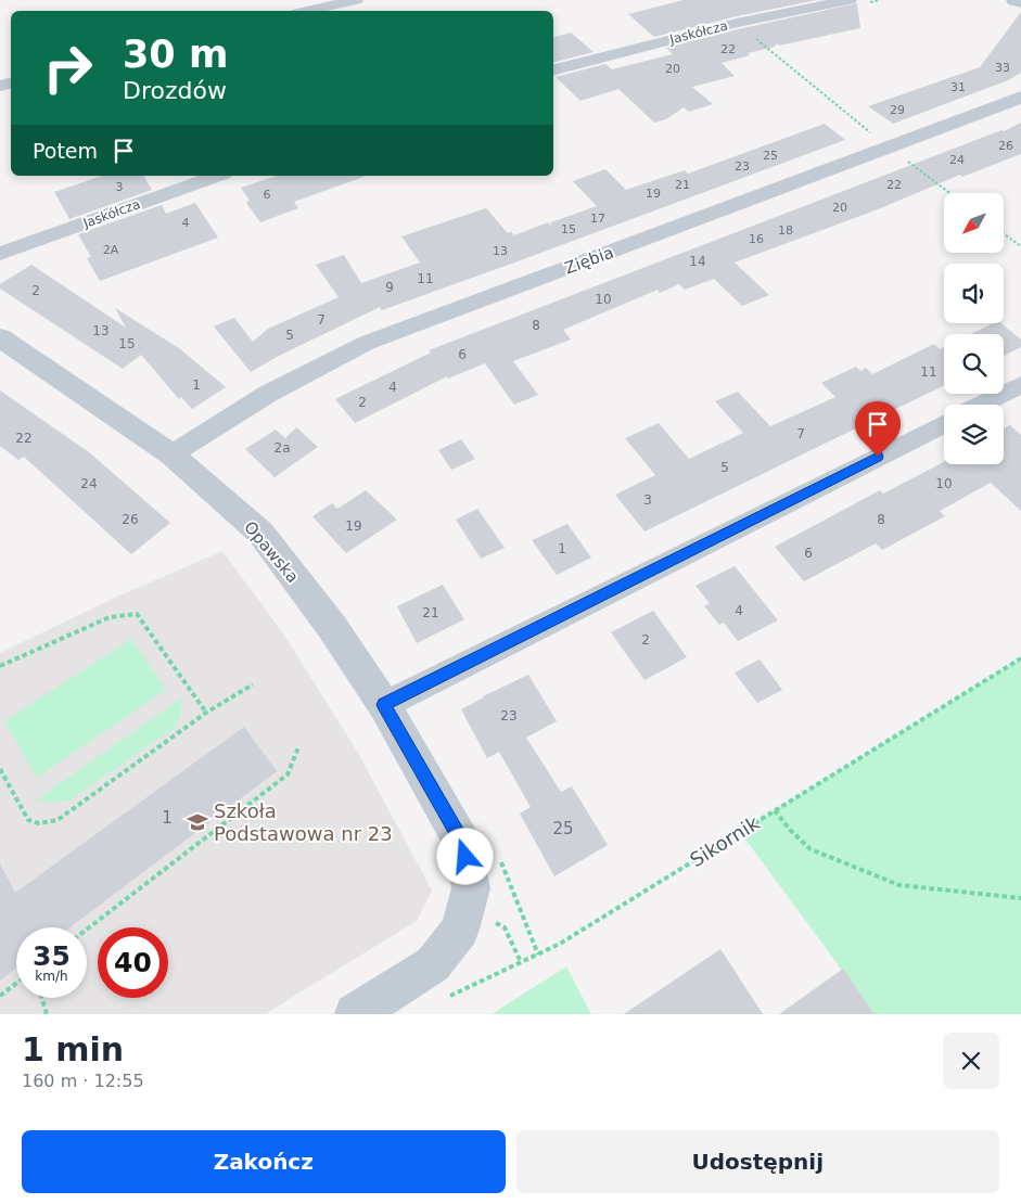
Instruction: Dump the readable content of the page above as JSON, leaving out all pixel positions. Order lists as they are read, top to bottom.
{
  "streets": {
    "street": ["Jaskółcza", "Ziębia", "Opawska"],
    "path": ["Sikornik"]
  },
  "crossings": [
    ["Ziębia", "Opawska"]
  ],
  "places": {
    "school or university": ["Szkoła Podstawowa nr 23"]
  },
  "house_numbers": [
    "22",
    "33",
    "20",
    "31",
    "29",
    "26",
    "25",
    "24",
    "23",
    "21",
    "22",
    "3",
    "19",
    "6",
    "20",
    "17",
    "4",
    "15",
    "18",
    "16",
    "2A",
    "13",
    "14",
    "11",
    "9",
    "2",
    "10",
    "7",
    "8",
    "13",
    "5",
    "15",
    "6",
    "11",
    "1",
    "4",
    "2",
    "7",
    "22",
    "2a",
    "5",
    "24",
    "10",
    "3",
    "26",
    "8",
    "19",
    "1",
    "6",
    "4",
    "21",
    "2",
    "23",
    "1",
    "25"
  ],
  "north": "bottom left",
  "page": {
    "turn": ["30 m", "Drozdów"],
    "then": "Potem",
    "speed": "35 km/h",
    "limit": "40",
    "heading": ["1 min", "160 m · 12:55"],
    "buttons": ["Zakończ", "Udostępnij"]
  }
}
